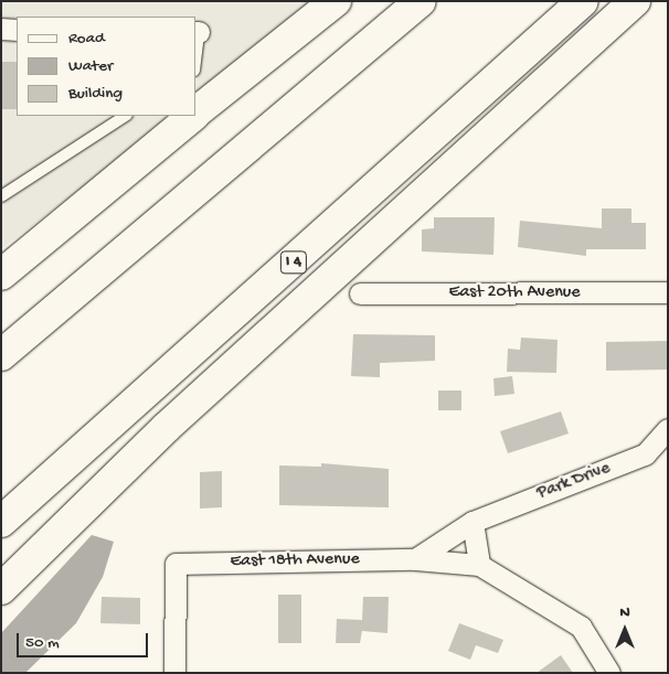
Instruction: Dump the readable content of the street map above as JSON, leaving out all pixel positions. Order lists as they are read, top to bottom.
{
  "streets": {
    "highway": ["I 4"],
    "street": ["East 20th Avenue", "Park Drive", "East 18th Avenue"]
  },
  "crossings": [
    ["Park Drive", "East 18th Avenue"]
  ],
  "legend": ["Road", "Water", "Building"],
  "scale_bar": "50 m",
  "north": "top"
}
